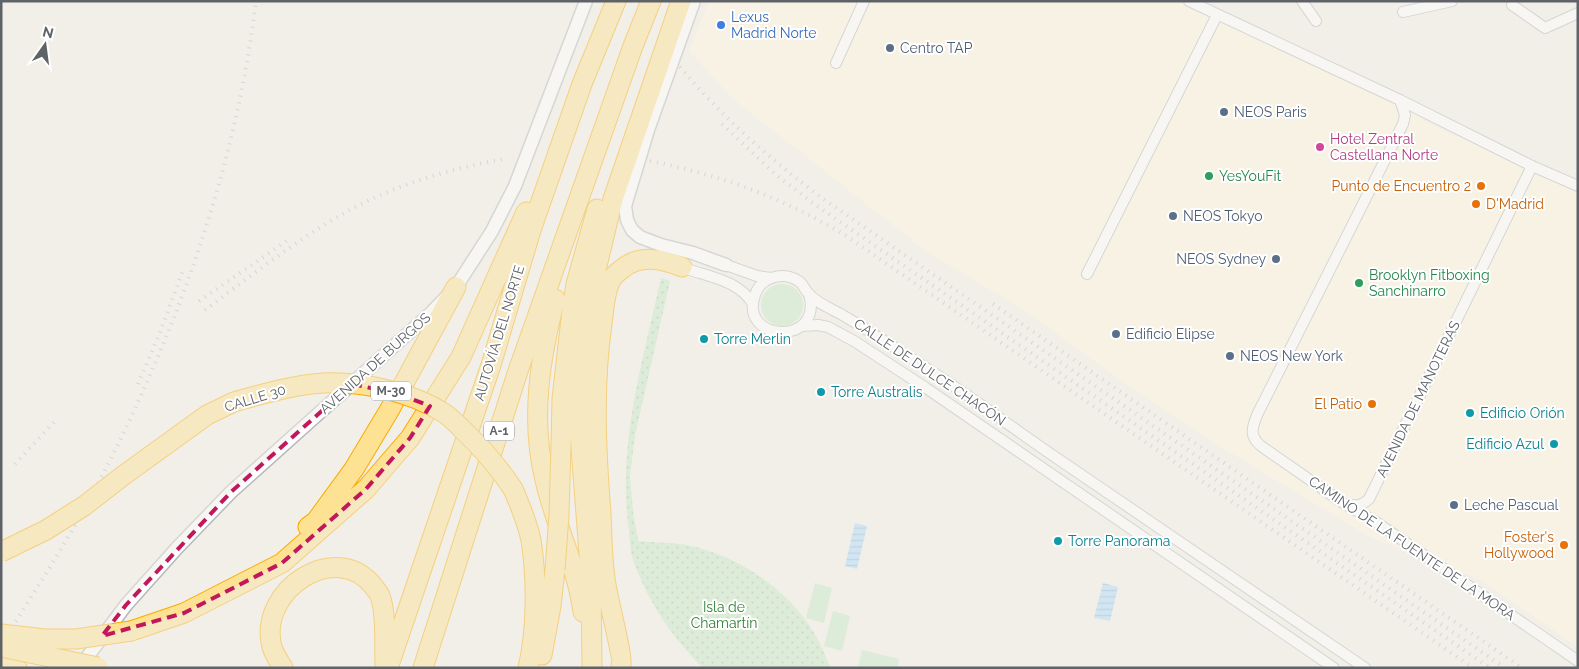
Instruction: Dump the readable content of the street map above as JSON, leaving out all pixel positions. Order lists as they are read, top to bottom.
{
  "streets": {
    "highway": [
      "AUTOVÍA DEL NORTE",
      "M-30",
      "CALLE 30",
      "A-1"
    ],
    "street": [
      "AVENIDA DE BURGOS",
      "CALLE DE DULCE CHACÓN",
      "AVENIDA DE MANOTERAS",
      "CAMINO DE LA FUENTE DE LA MORA"
    ]
  },
  "crossings": [
    ["AVENIDA DE MANOTERAS", "CAMINO DE LA FUENTE DE LA MORA"]
  ],
  "parks": ["Isla de Chamartín"],
  "places": [
    "Lexus Madrid Norte",
    "Centro TAP",
    "NEOS Paris",
    "Hotel Zentral Castellana Norte",
    "YesYouFit",
    "Punto de Encuentro 2",
    "D'Madrid",
    "NEOS Tokyo",
    "NEOS Sydney",
    "Brooklyn Fitboxing Sanchinarro",
    "Edificio Elipse",
    "Torre Merlin",
    "NEOS New York",
    "Torre Australis",
    "El Patio",
    "Edificio Orión",
    "Edificio Azul",
    "Leche Pascual",
    "Torre Panorama",
    "Foster's Hollywood"
  ],
  "north": "top"
}
